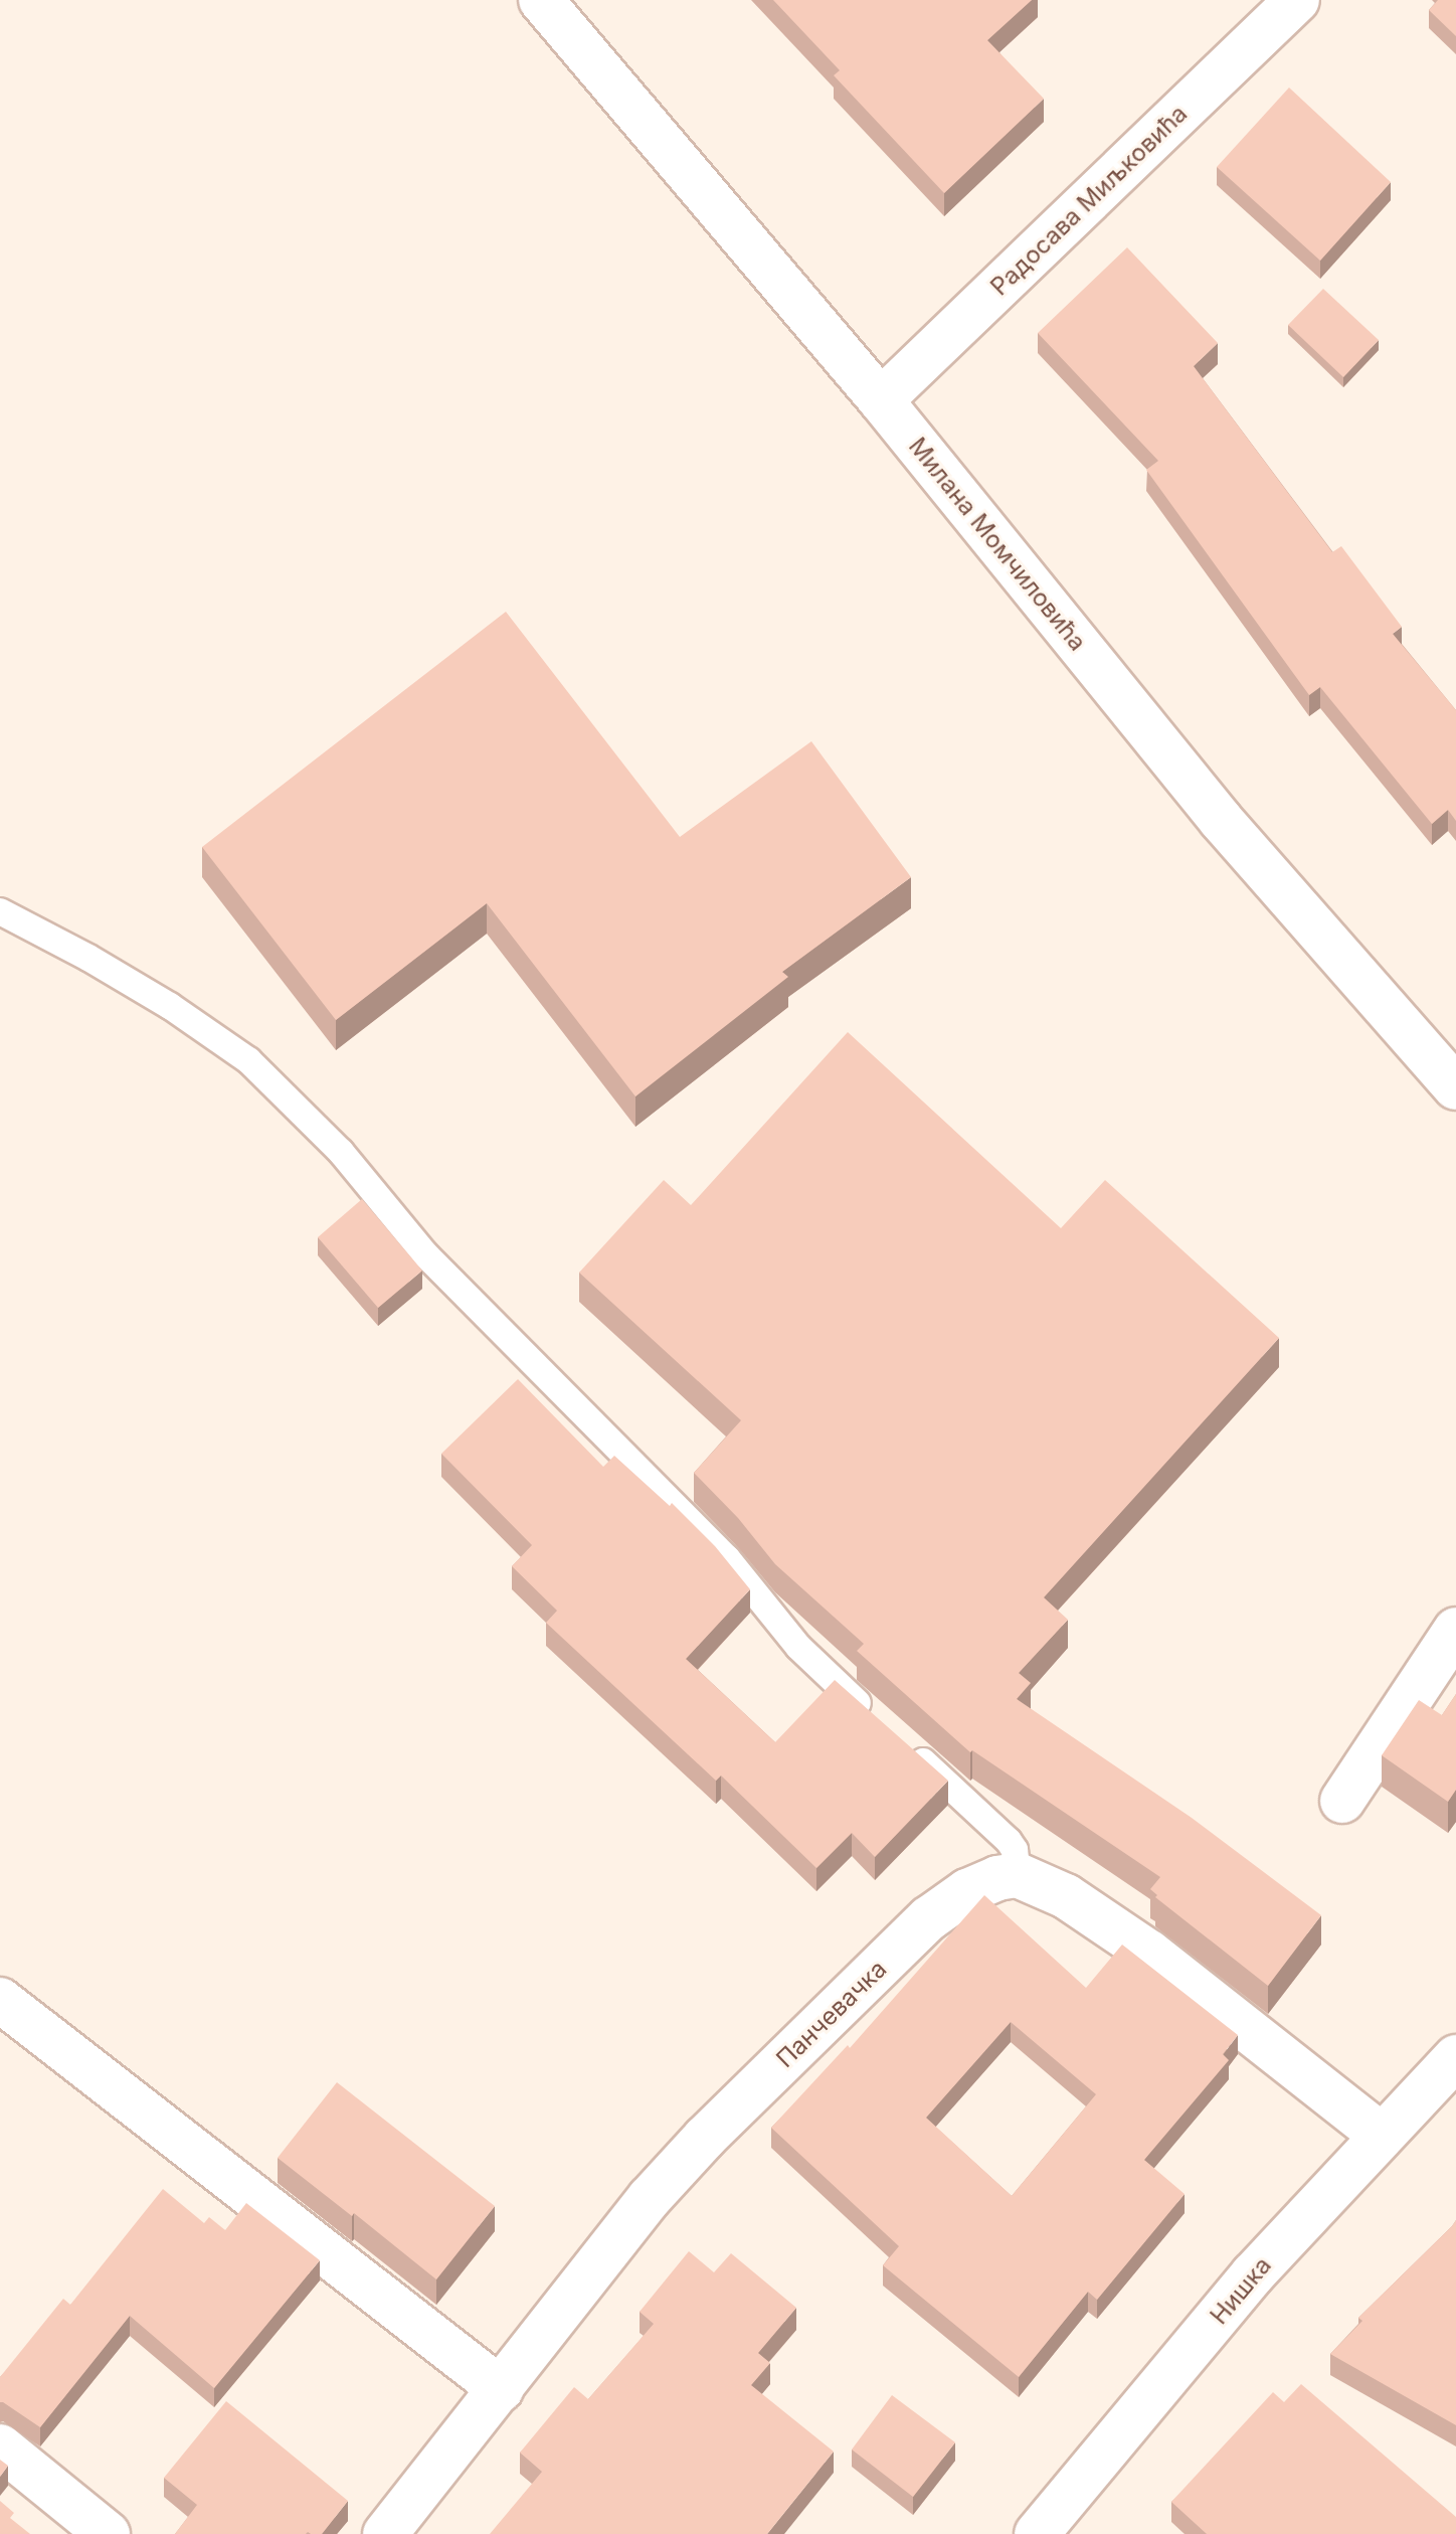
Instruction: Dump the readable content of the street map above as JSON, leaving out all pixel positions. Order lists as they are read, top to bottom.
{
  "streets": {
    "street": [
      "Радосава Миљковића",
      "Милана Момчиловића",
      "Панчевачка",
      "Нишка"
    ]
  },
  "crossings": [
    ["Радосава Миљковића", "Милана Момчиловића"]
  ]
}
